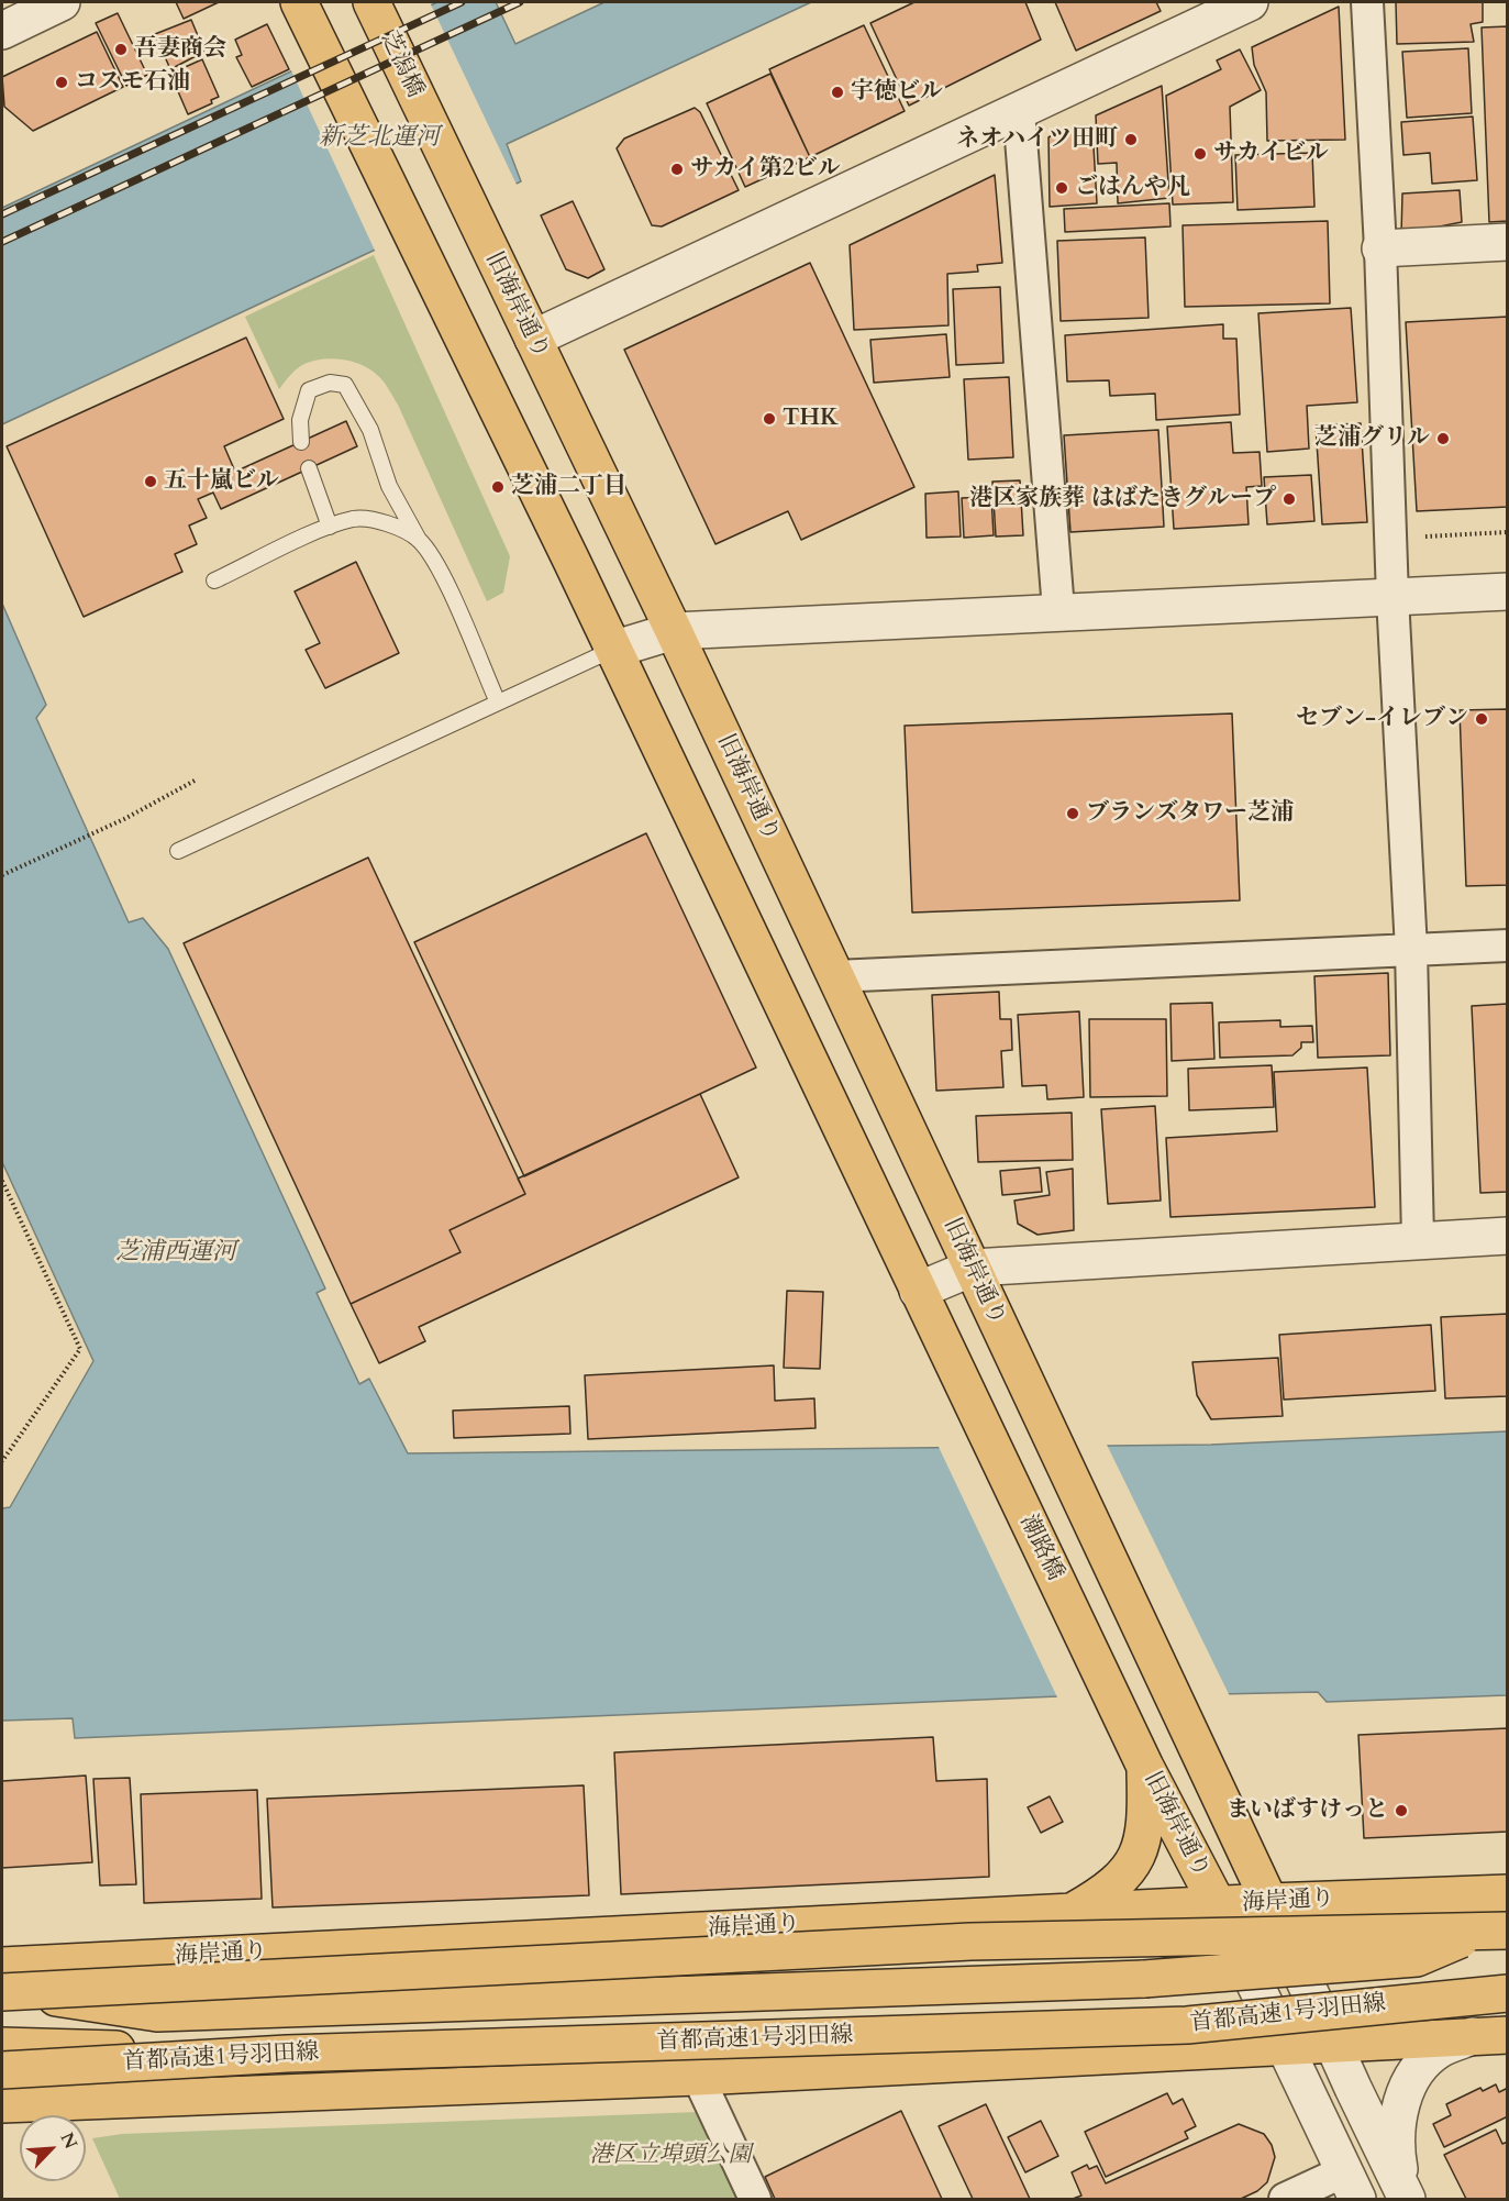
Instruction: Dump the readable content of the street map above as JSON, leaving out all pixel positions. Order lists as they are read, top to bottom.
{
  "streets": {
    "main road": [
      "芝潟橋",
      "旧海岸通り",
      "潮路橋",
      "海岸通り",
      "首都高速1号羽田線"
    ]
  },
  "crossings": [
    ["芝潟橋", "旧海岸通り"],
    ["旧海岸通り", "潮路橋"],
    ["旧海岸通り", "海岸通り"]
  ],
  "water": ["新芝北運河", "芝浦西運河"],
  "parks": ["港区立埠頭公園"],
  "places": [
    "吾妻商会",
    "コスモ石油",
    "宇徳ビル",
    "ネオハイツ田町",
    "サカイビル",
    "サカイ第2ビル",
    "ごはんや凡",
    "THK",
    "芝浦グリル",
    "五十嵐ビル",
    "芝浦二丁目",
    "港区家族葬 はばたきグループ",
    "セブン-イレブン",
    "ブランズタワー芝浦",
    "まいばすけっと"
  ],
  "north": "top right"
}
